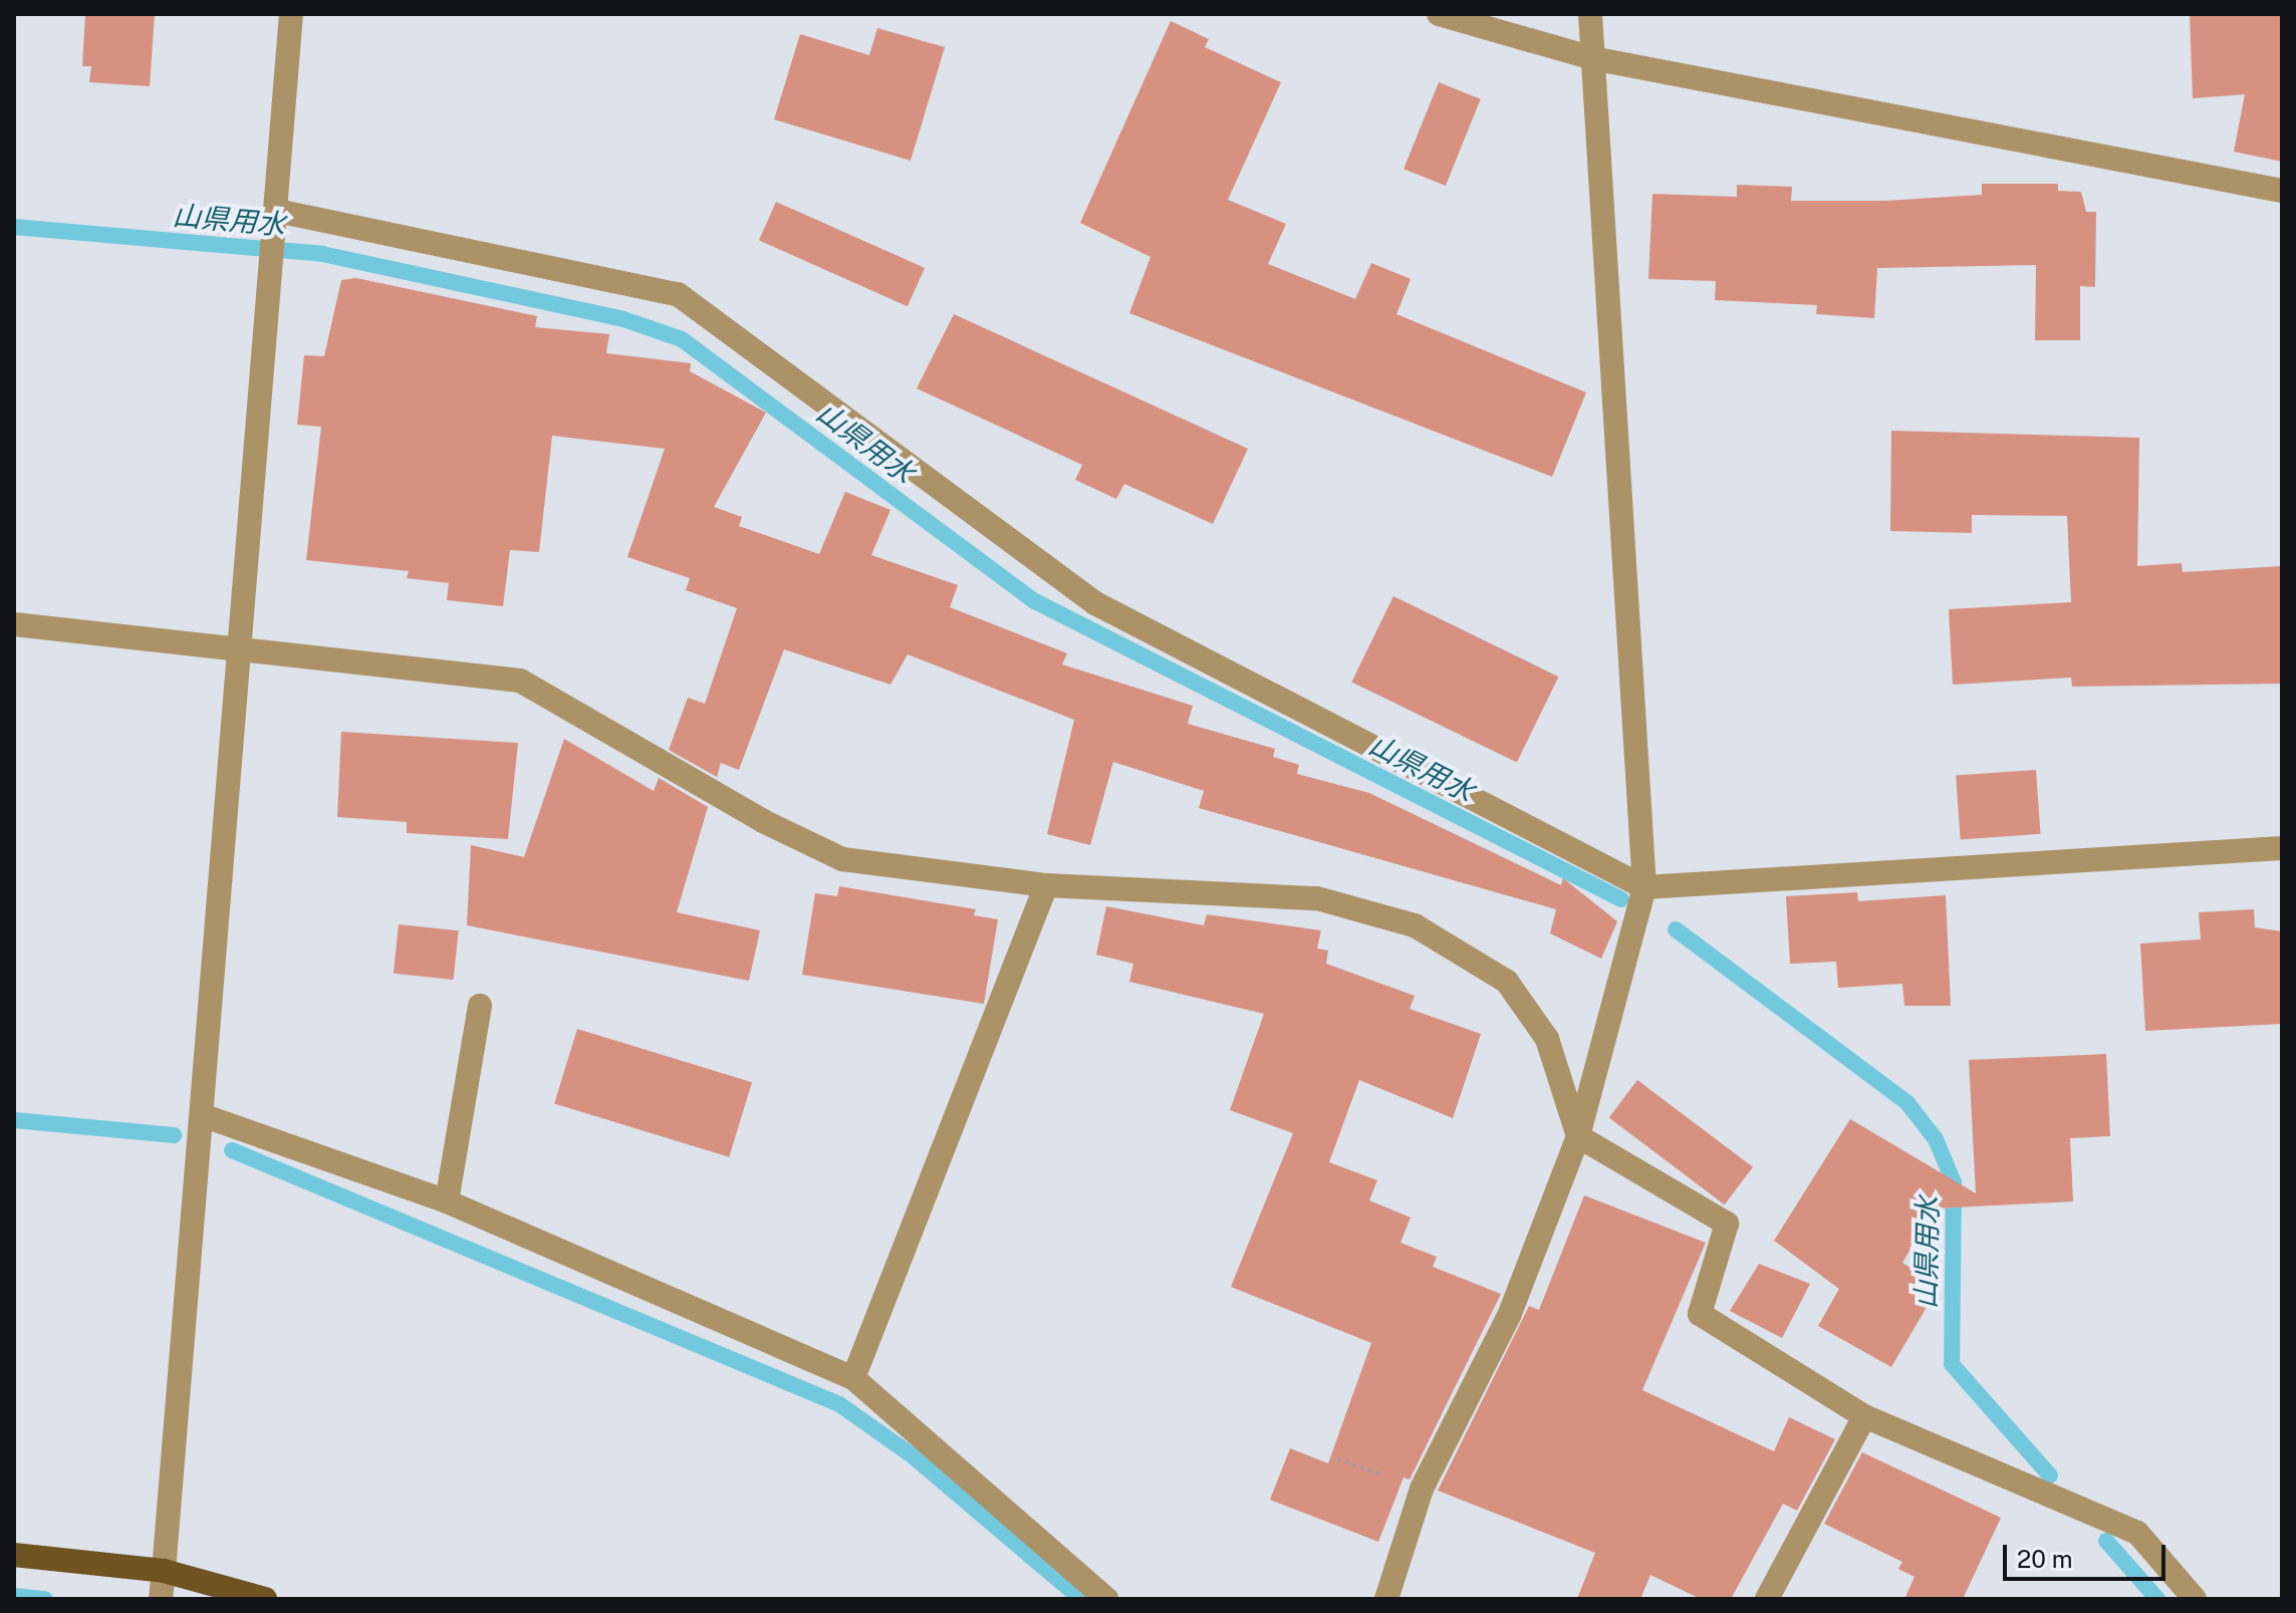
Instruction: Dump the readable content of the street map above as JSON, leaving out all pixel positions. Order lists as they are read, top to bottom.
{
  "water": ["山県用水"],
  "scale_bar": "20 m"
}
